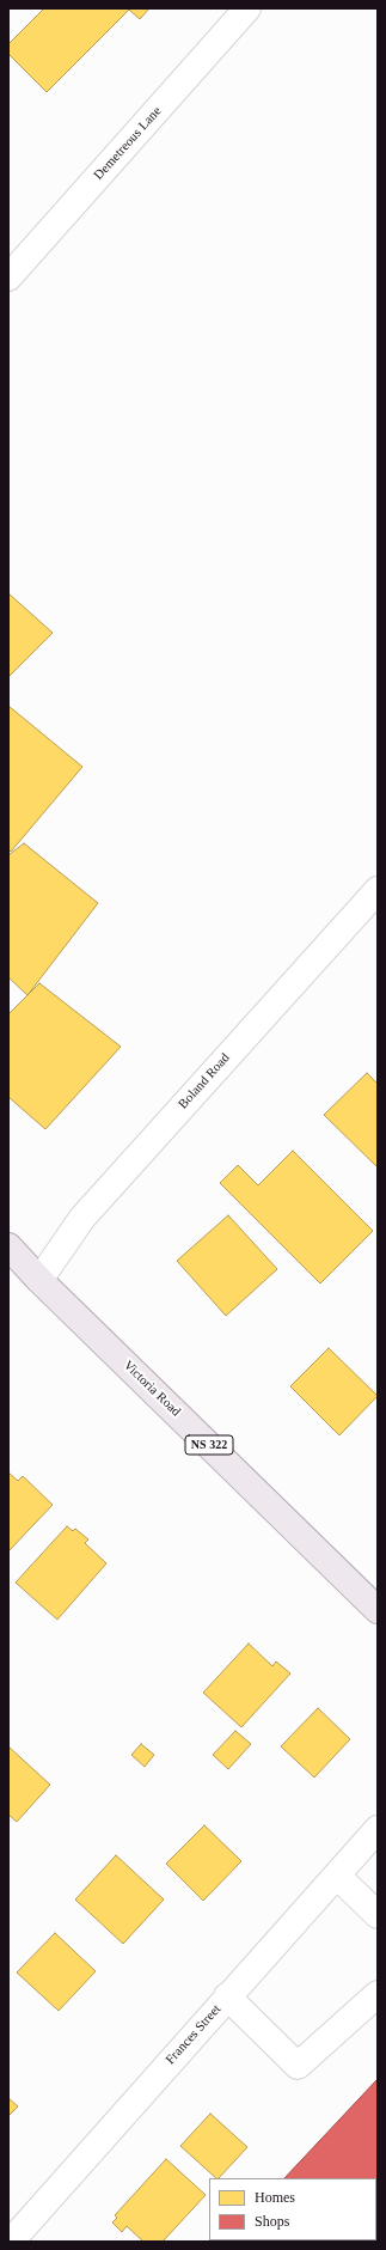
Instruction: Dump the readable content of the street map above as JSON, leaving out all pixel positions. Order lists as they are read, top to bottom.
{
  "streets": {
    "main road": ["Victoria Road", "NS 322"],
    "street": ["Demetreous Lane", "Boland Road", "Frances Street"]
  },
  "crossings": [
    ["Boland Road", "Victoria Road"]
  ],
  "legend": ["Homes", "Shops"]
}
